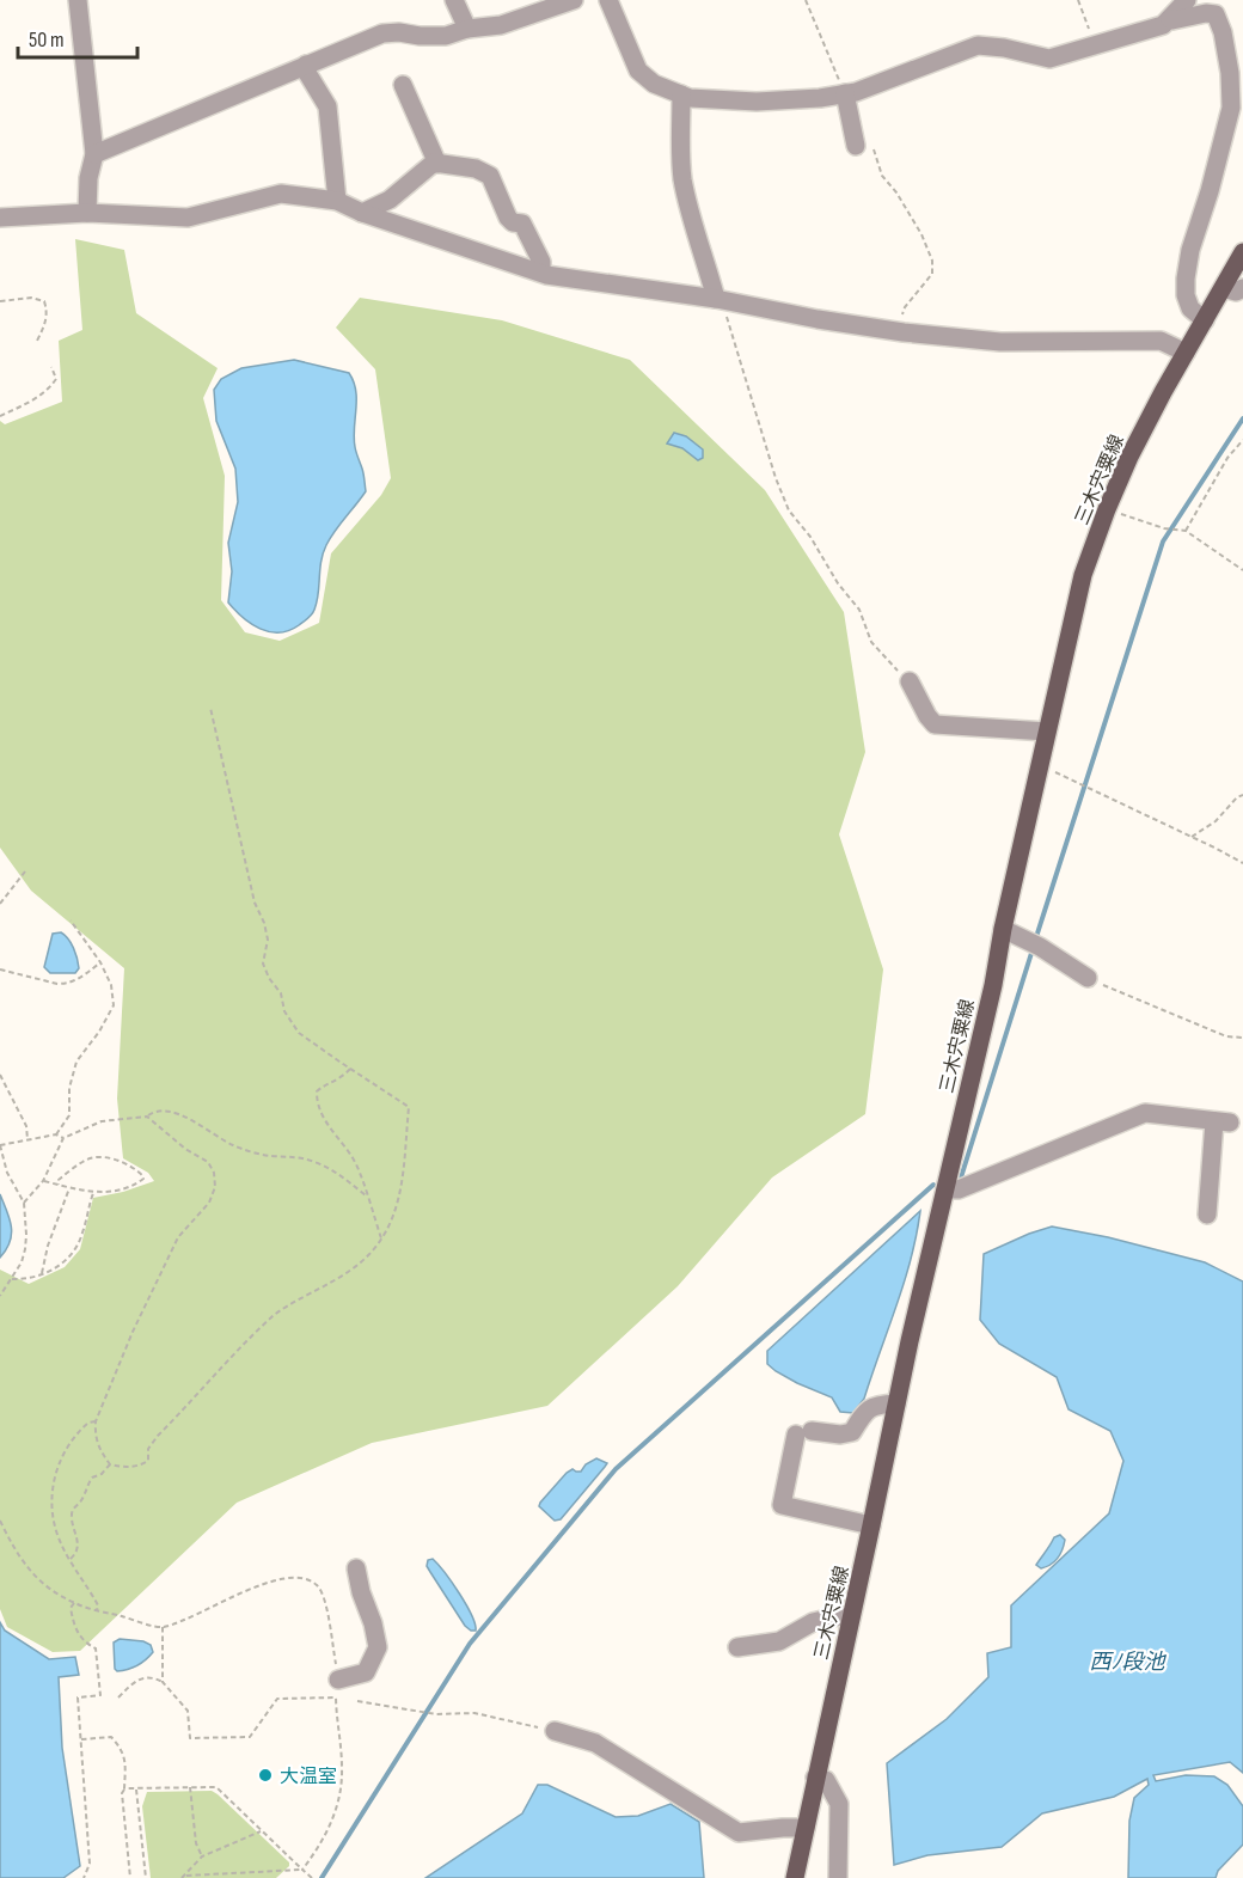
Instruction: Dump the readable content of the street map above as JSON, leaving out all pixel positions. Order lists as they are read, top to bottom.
{
  "streets": {
    "main road": ["三木宍粟線"]
  },
  "water": ["西ﾉ段池"],
  "places": ["大温室"],
  "scale_bar": "50 m"
}
